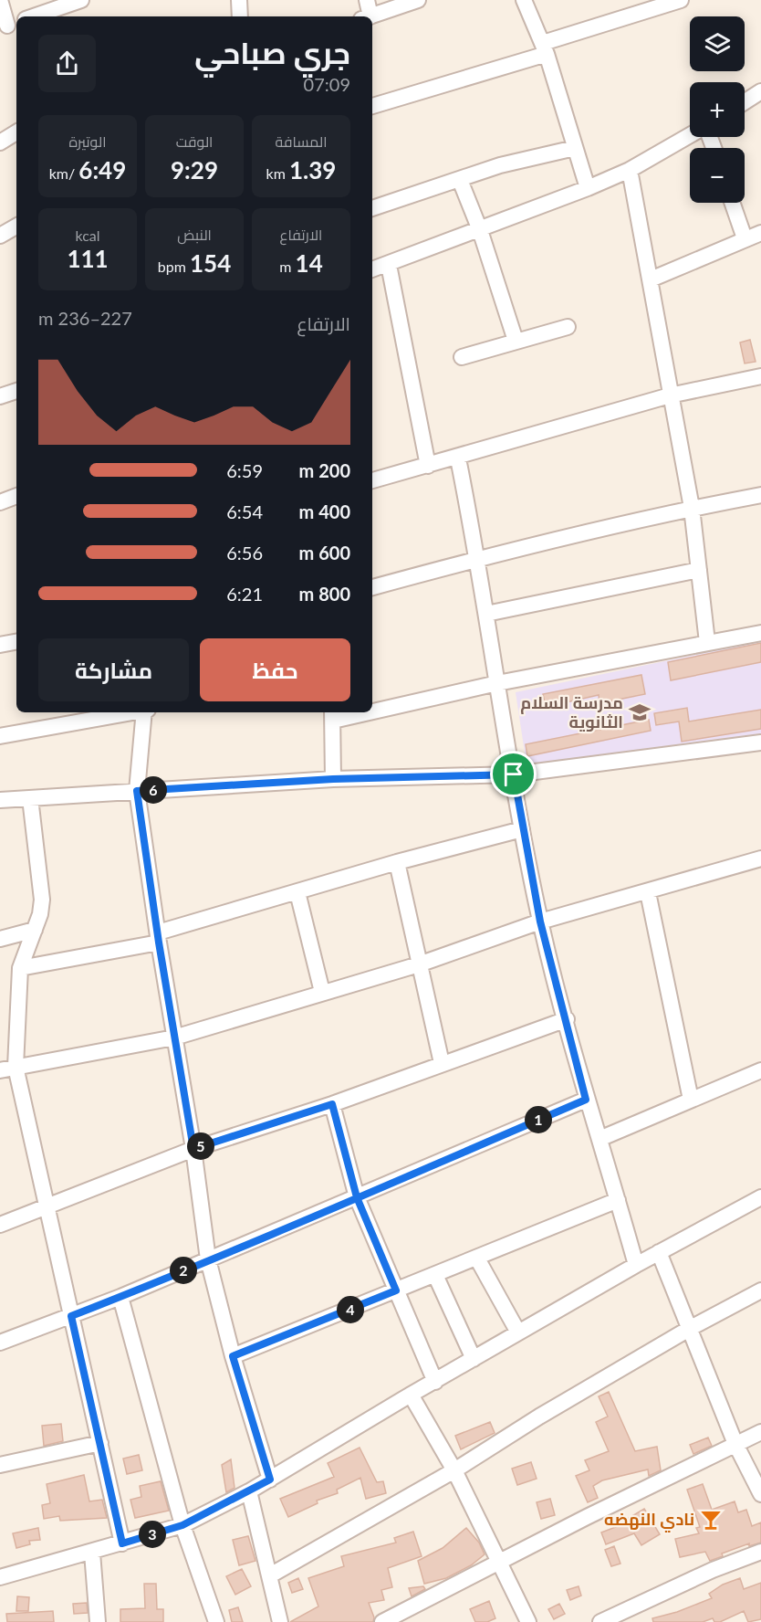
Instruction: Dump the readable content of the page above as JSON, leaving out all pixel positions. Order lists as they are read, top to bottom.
{
  "places": {
    "school or university": ["مدرسة السلام الثانوية"],
    "bar": ["نادي النهضه"]
  },
  "page": {
    "map_buttons": ["+", "−"],
    "heading": ["جري صباحي", "07:09"],
    "stats": [
      ["المسافة", "1.39 km"],
      ["الوقت", "9:29"],
      ["الوتيرة", "6:49 /km"],
      ["الارتفاع", "14 m"],
      ["النبض", "154 bpm"],
      ["kcal", "111"]
    ],
    "chart": ["الارتفاع", "227–236 m"],
    "list": [
      {
        "name": "200 m",
        "note": "6:59"
      },
      {
        "name": "400 m",
        "note": "6:54"
      },
      {
        "name": "600 m",
        "note": "6:56"
      },
      {
        "name": "800 m",
        "note": "6:21"
      }
    ],
    "buttons": ["حفظ", "مشاركة"],
    "pins": [
      "6",
      "1",
      "5",
      "2",
      "4",
      "3"
    ]
  }
}
